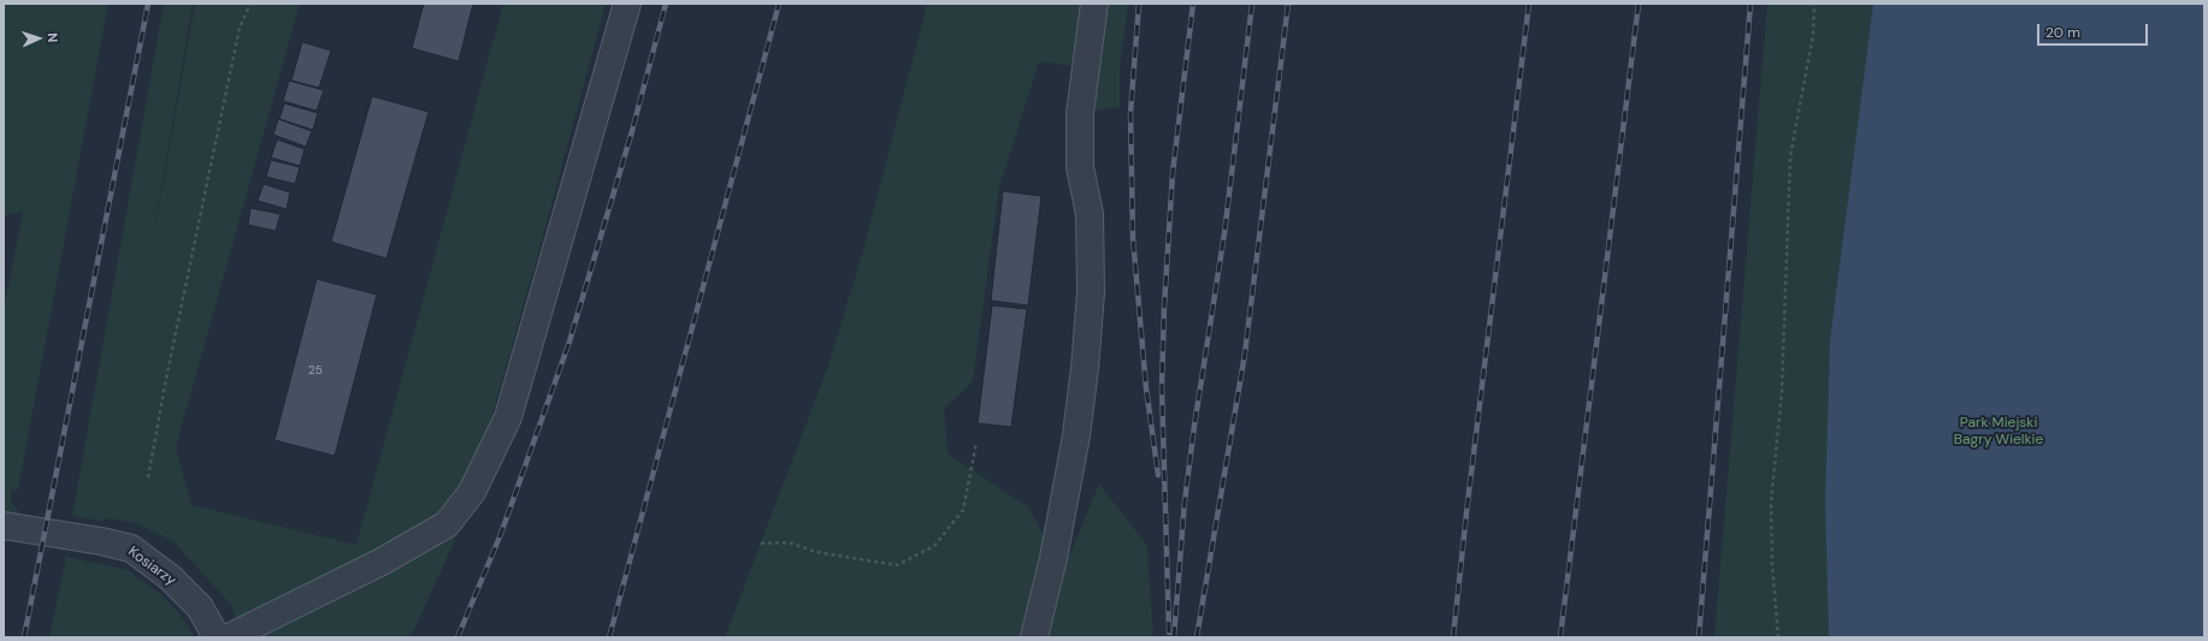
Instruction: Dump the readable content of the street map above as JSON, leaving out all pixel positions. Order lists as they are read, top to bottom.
{
  "streets": {
    "lane": ["Kosiarzy"]
  },
  "parks": ["Park Miejski Bagry Wielkie"],
  "house_numbers": ["25"],
  "scale_bar": "20 m",
  "north": "right"
}
